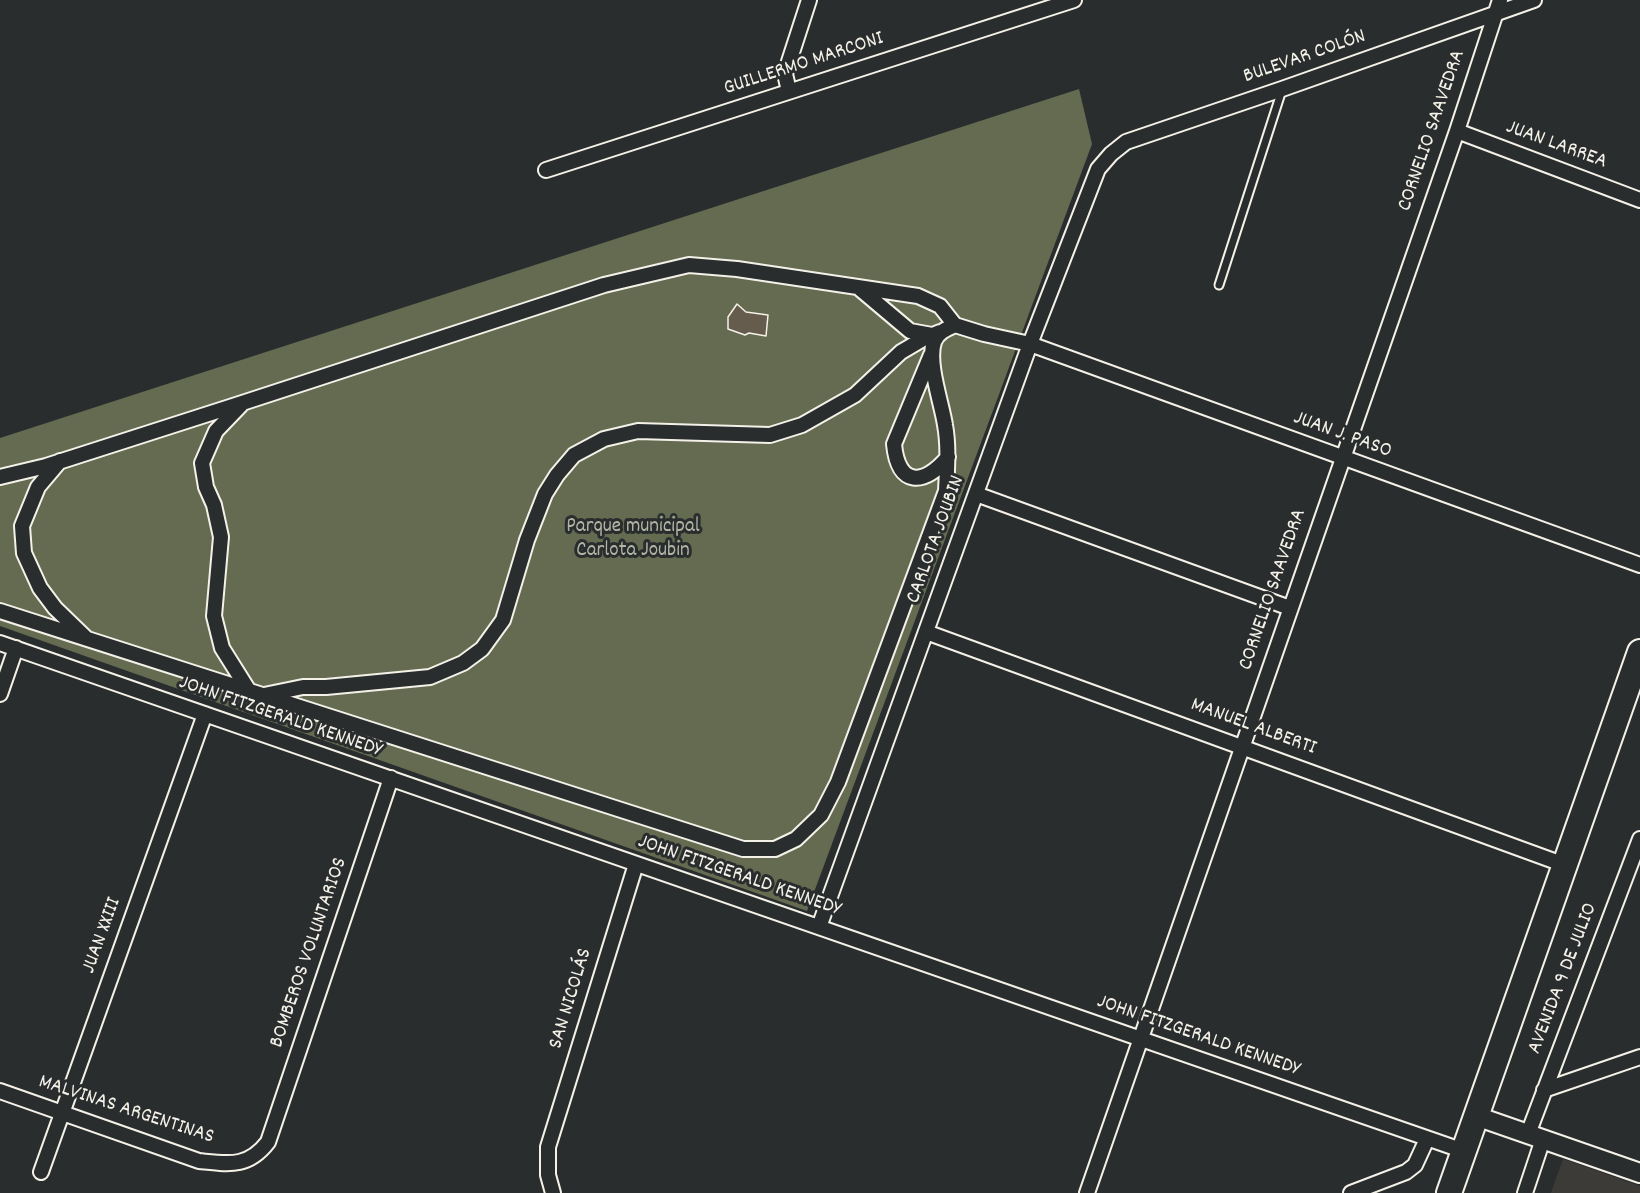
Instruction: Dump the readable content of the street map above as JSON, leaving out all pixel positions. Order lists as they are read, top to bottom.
{
  "streets": {
    "street": [
      "BULEVAR COLÓN",
      "GUILLERMO MARCONI",
      "CORNELIO SAAVEDRA",
      "JUAN LARREA",
      "JUAN J. PASO",
      "CARLOTA JOUBIN",
      "JOHN FITZGERALD KENNEDY",
      "MANUEL ALBERTI",
      "JUAN XXIII",
      "BOMBEROS VOLUNTARIOS",
      "AVENIDA 9 DE JULIO",
      "SAN NICOLÁS",
      "MALVINAS ARGENTINAS"
    ]
  },
  "crossings": [
    ["BULEVAR COLÓN", "CORNELIO SAAVEDRA"],
    ["BULEVAR COLÓN", "CARLOTA JOUBIN"],
    ["CORNELIO SAAVEDRA", "JUAN LARREA"],
    ["CORNELIO SAAVEDRA", "JUAN J. PASO"],
    ["CORNELIO SAAVEDRA", "JOHN FITZGERALD KENNEDY"],
    ["CORNELIO SAAVEDRA", "MANUEL ALBERTI"],
    ["JUAN J. PASO", "CARLOTA JOUBIN"],
    ["CARLOTA JOUBIN", "JOHN FITZGERALD KENNEDY"],
    ["CARLOTA JOUBIN", "MANUEL ALBERTI"],
    ["JOHN FITZGERALD KENNEDY", "JUAN XXIII"],
    ["JOHN FITZGERALD KENNEDY", "BOMBEROS VOLUNTARIOS"],
    ["JOHN FITZGERALD KENNEDY", "SAN NICOLÁS"],
    ["JUAN XXIII", "MALVINAS ARGENTINAS"],
    ["BOMBEROS VOLUNTARIOS", "MALVINAS ARGENTINAS"]
  ],
  "parks": ["Parque municipal Carlota Joubin"]
}
